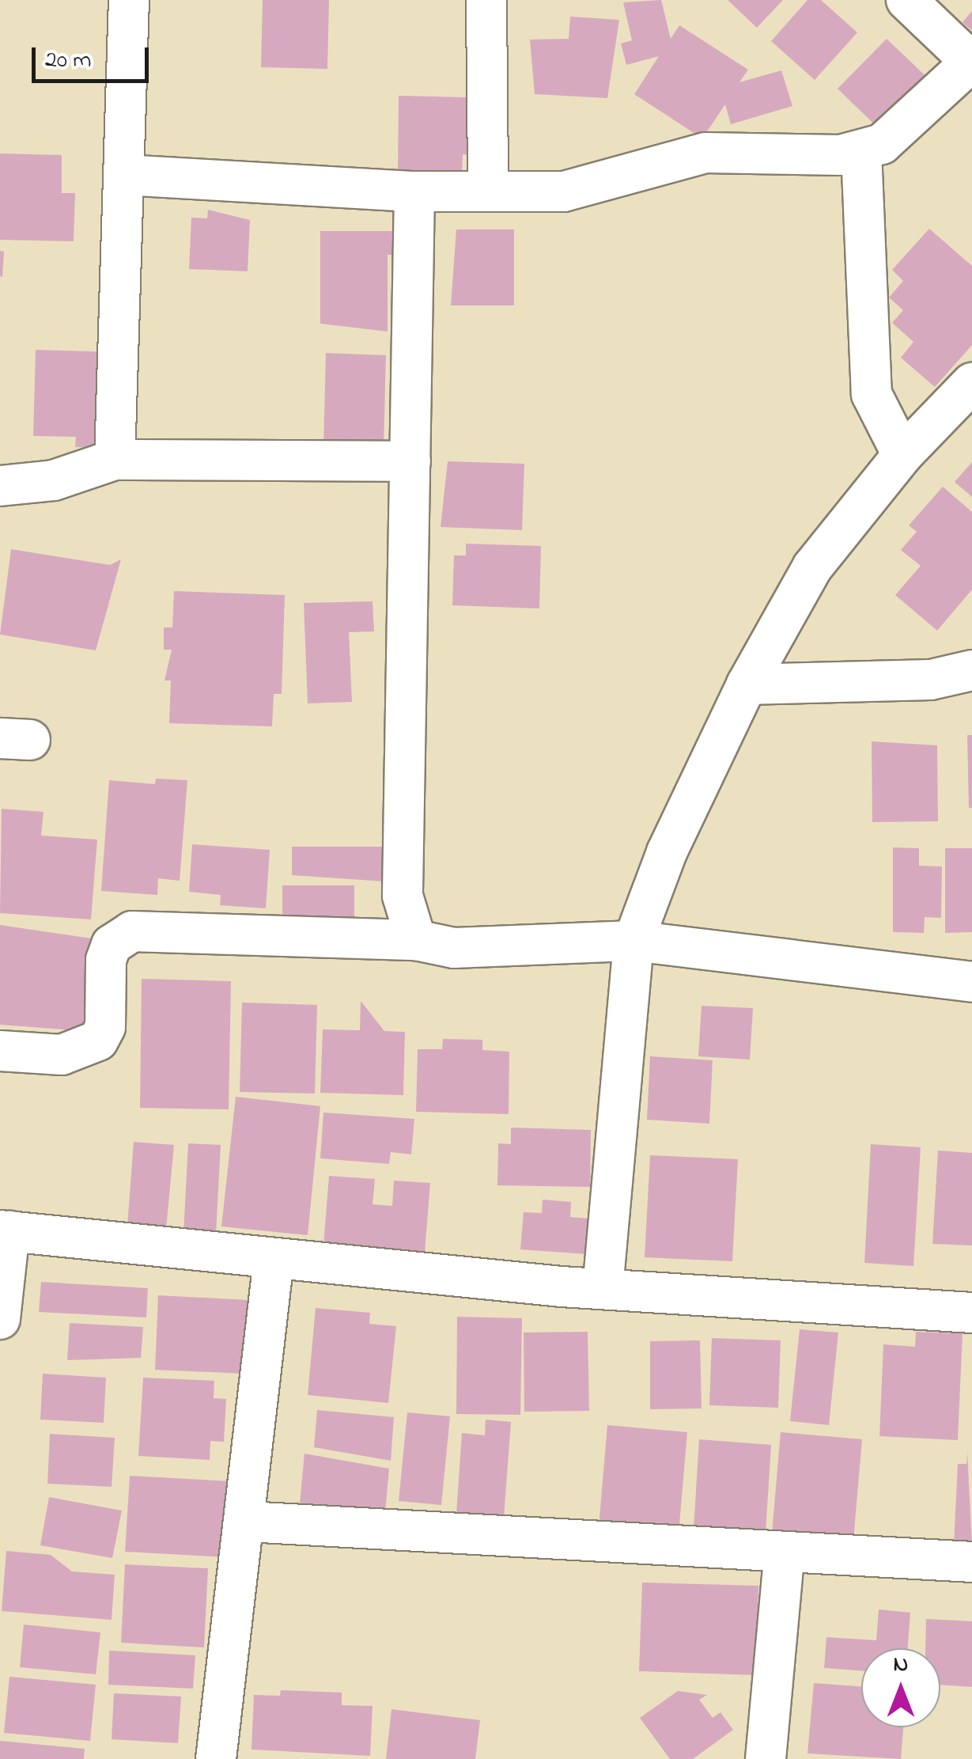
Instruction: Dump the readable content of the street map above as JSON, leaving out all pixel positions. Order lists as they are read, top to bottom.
{
  "scale_bar": "20 m",
  "north": "top"
}
